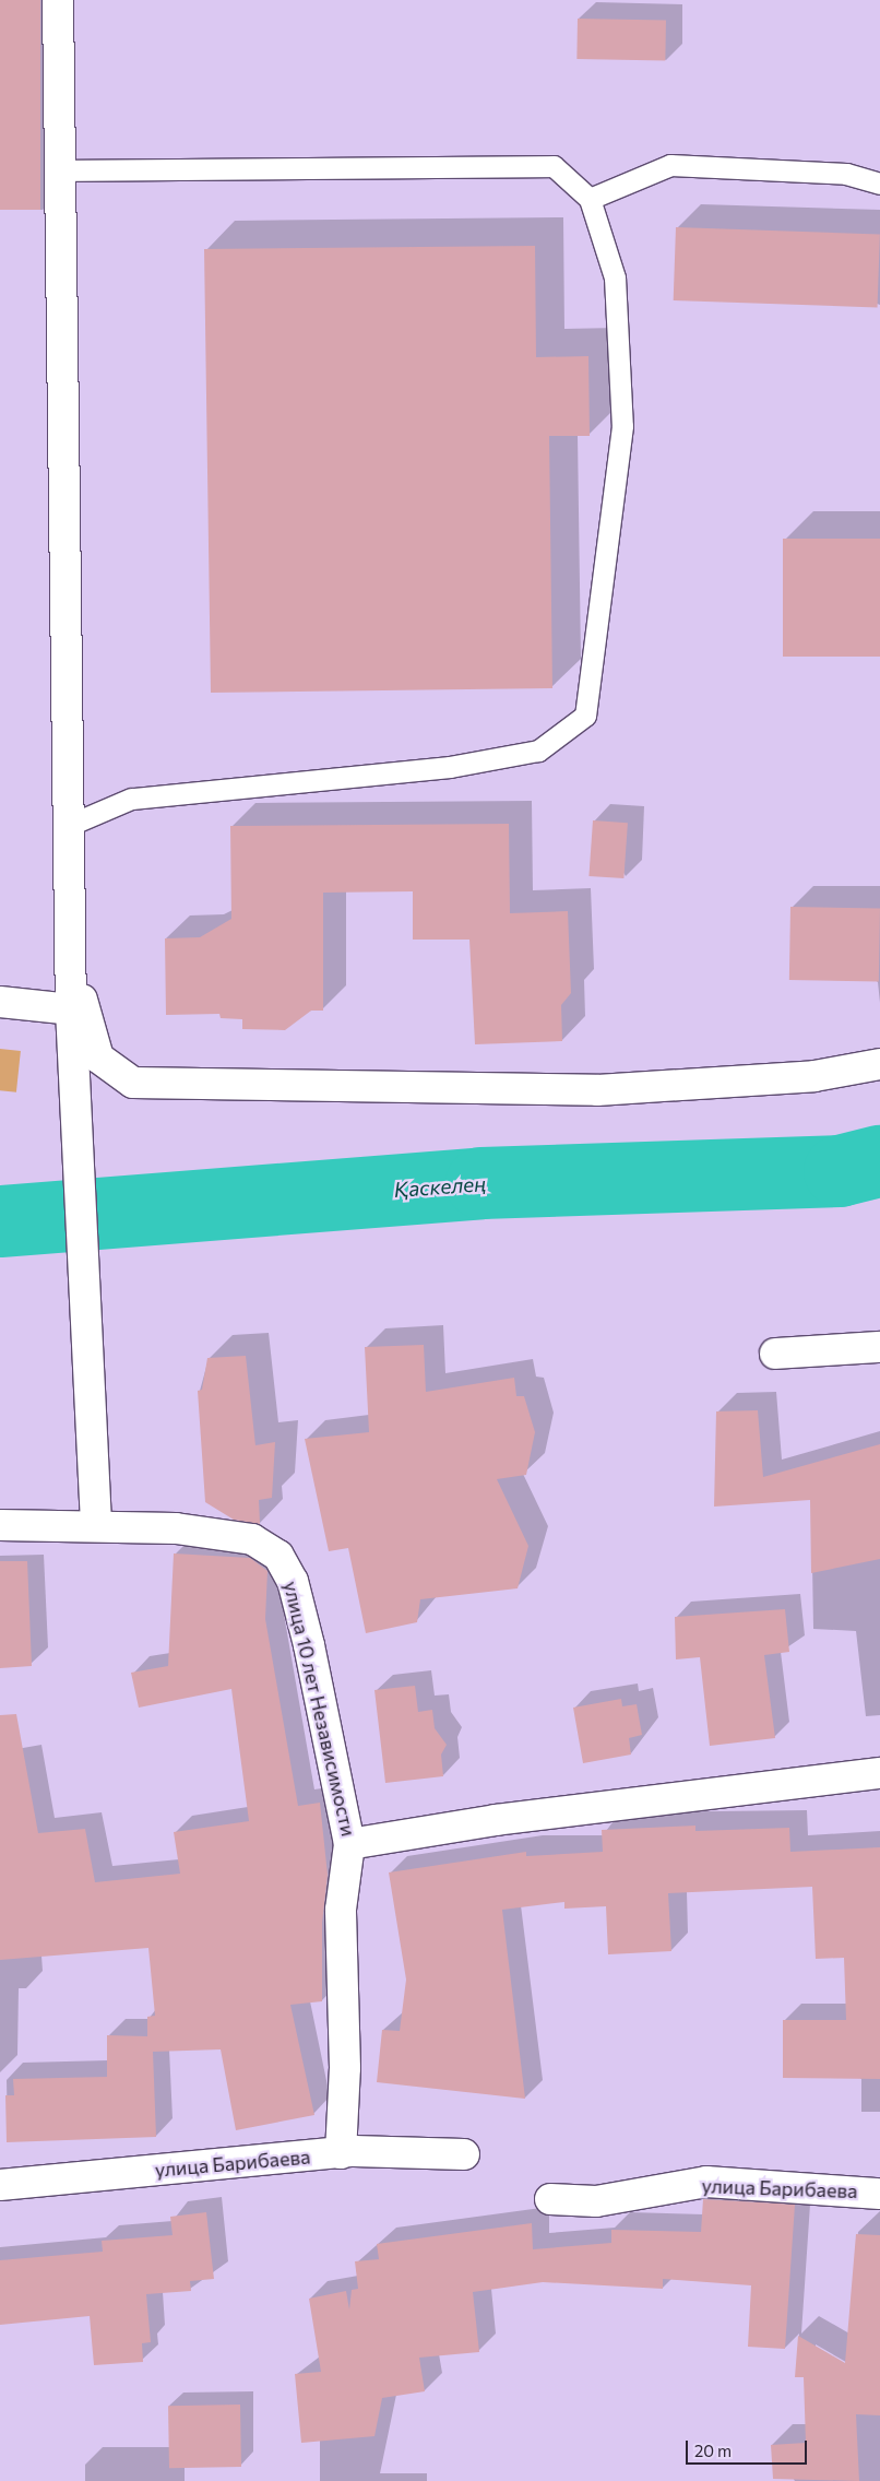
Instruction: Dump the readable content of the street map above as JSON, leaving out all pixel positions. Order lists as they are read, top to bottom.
{
  "streets": {
    "street": ["улица 10 лет Независимости", "улица Барибаева"]
  },
  "water": ["Қаскелең"],
  "scale_bar": "20 m"
}
